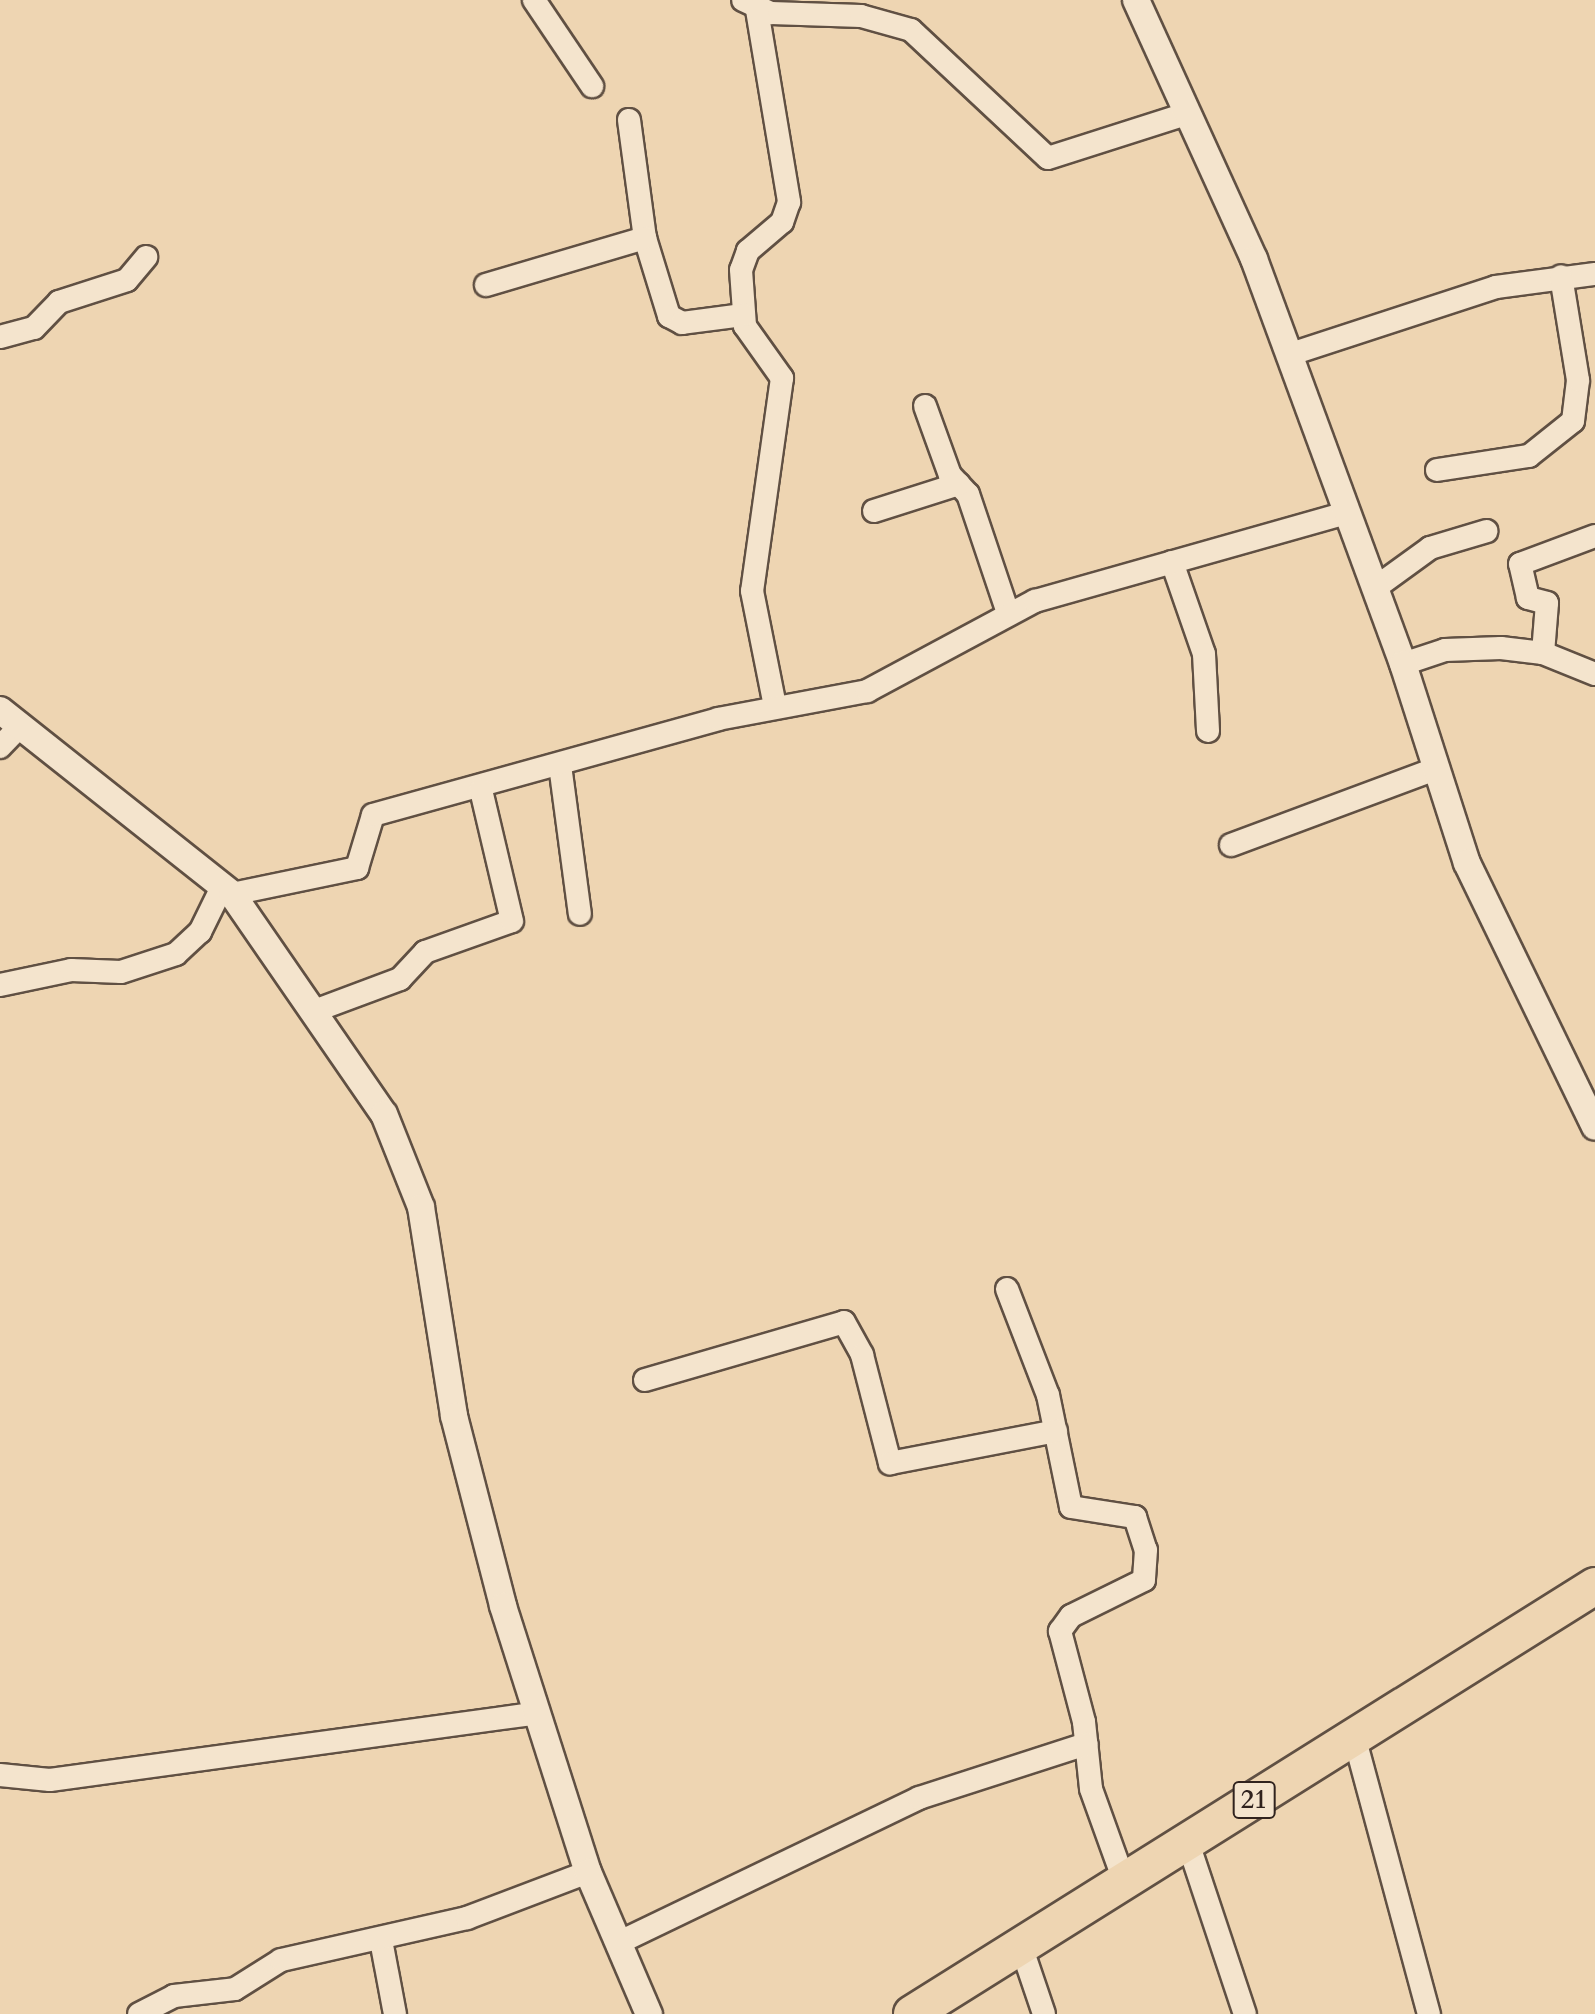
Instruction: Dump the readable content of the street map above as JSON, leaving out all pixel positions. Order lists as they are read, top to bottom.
{
  "streets": {
    "highway": ["21"]
  }
}
